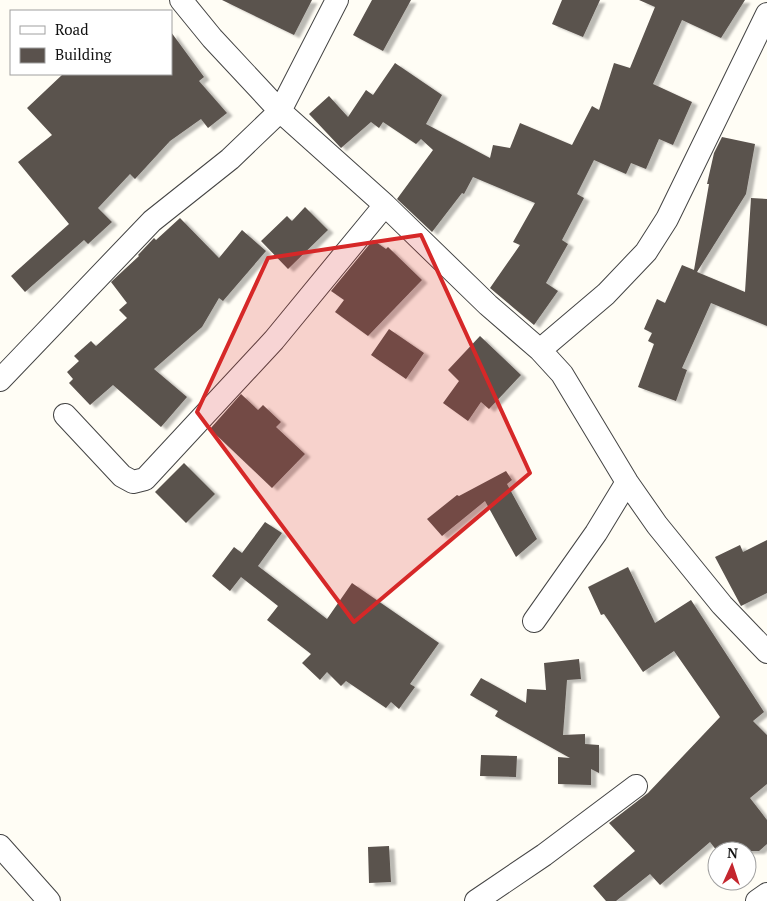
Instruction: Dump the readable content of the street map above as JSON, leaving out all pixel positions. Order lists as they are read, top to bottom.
{
  "legend": ["Road", "Building"],
  "north": "top"
}
